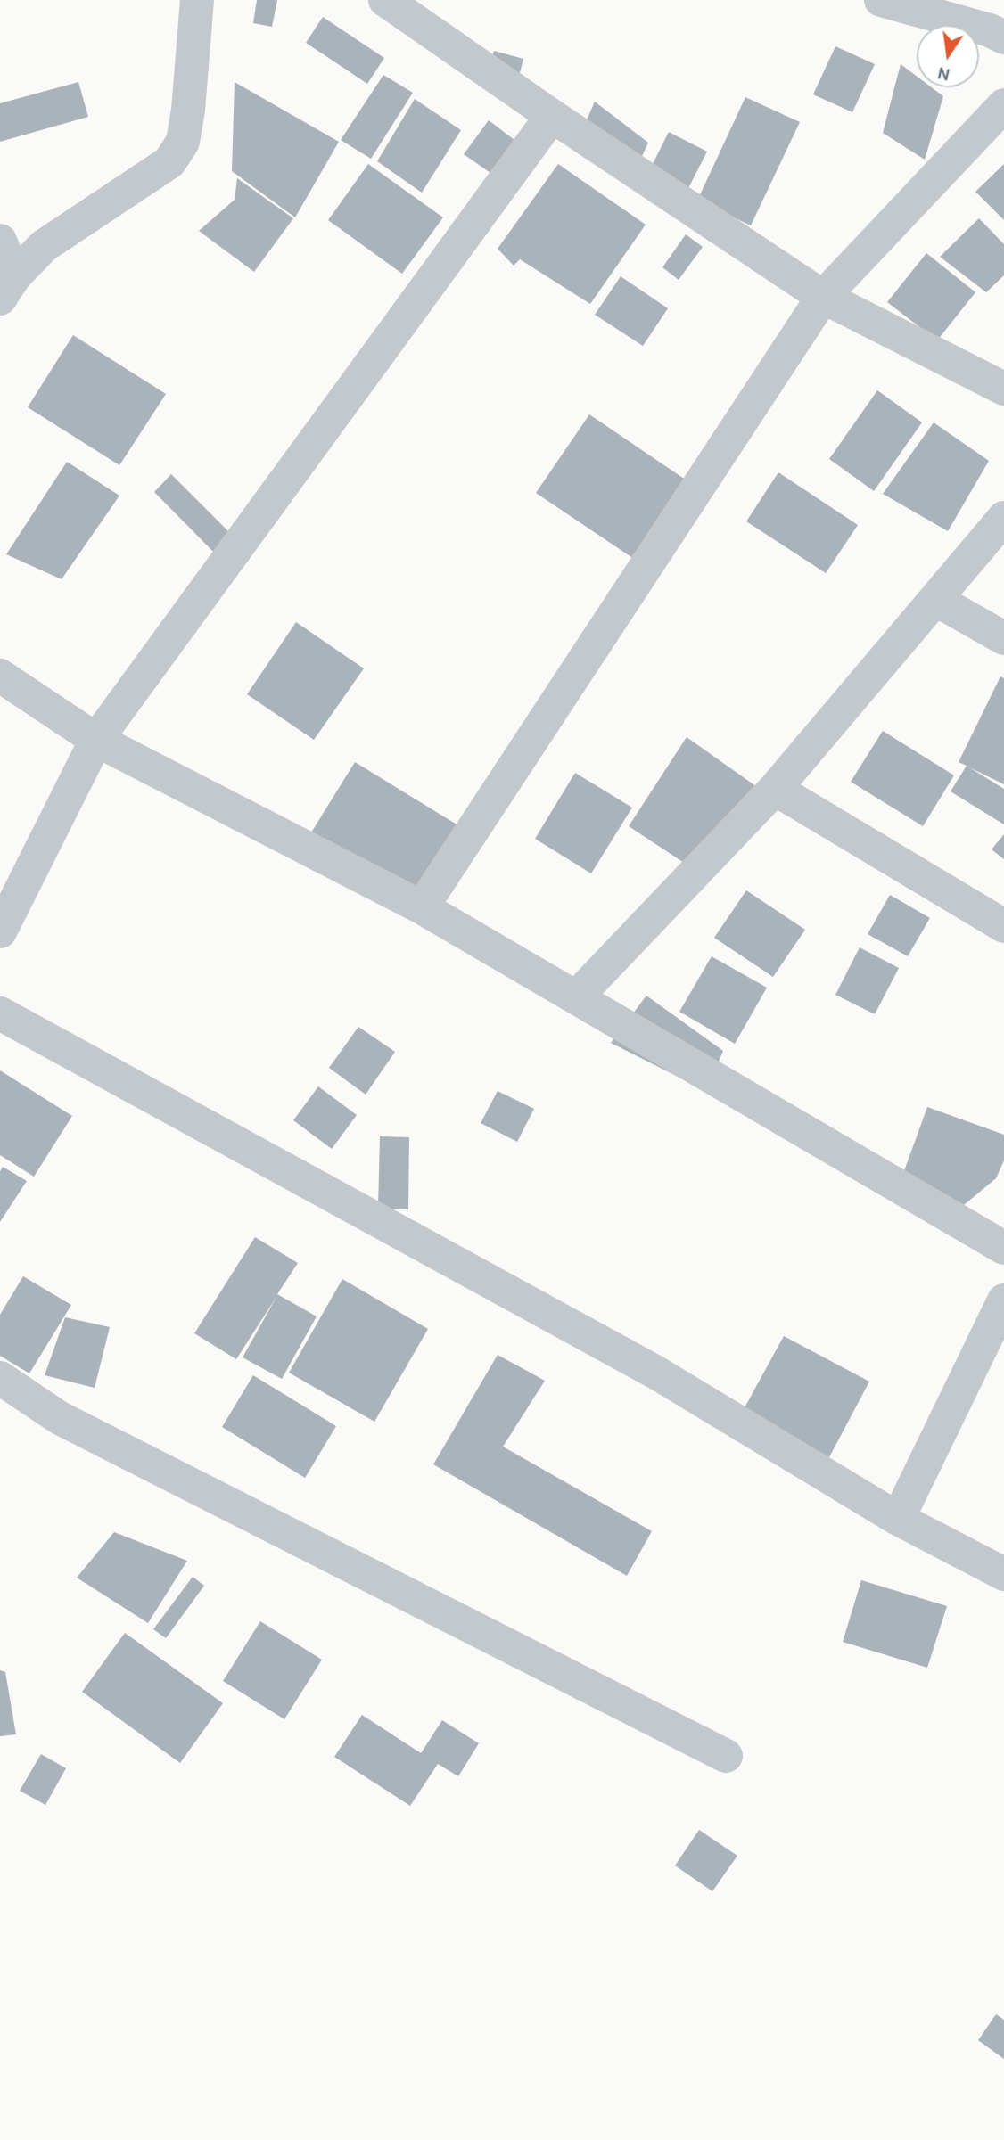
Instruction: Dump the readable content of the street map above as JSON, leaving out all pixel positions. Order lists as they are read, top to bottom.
{
  "north": "bottom"
}
